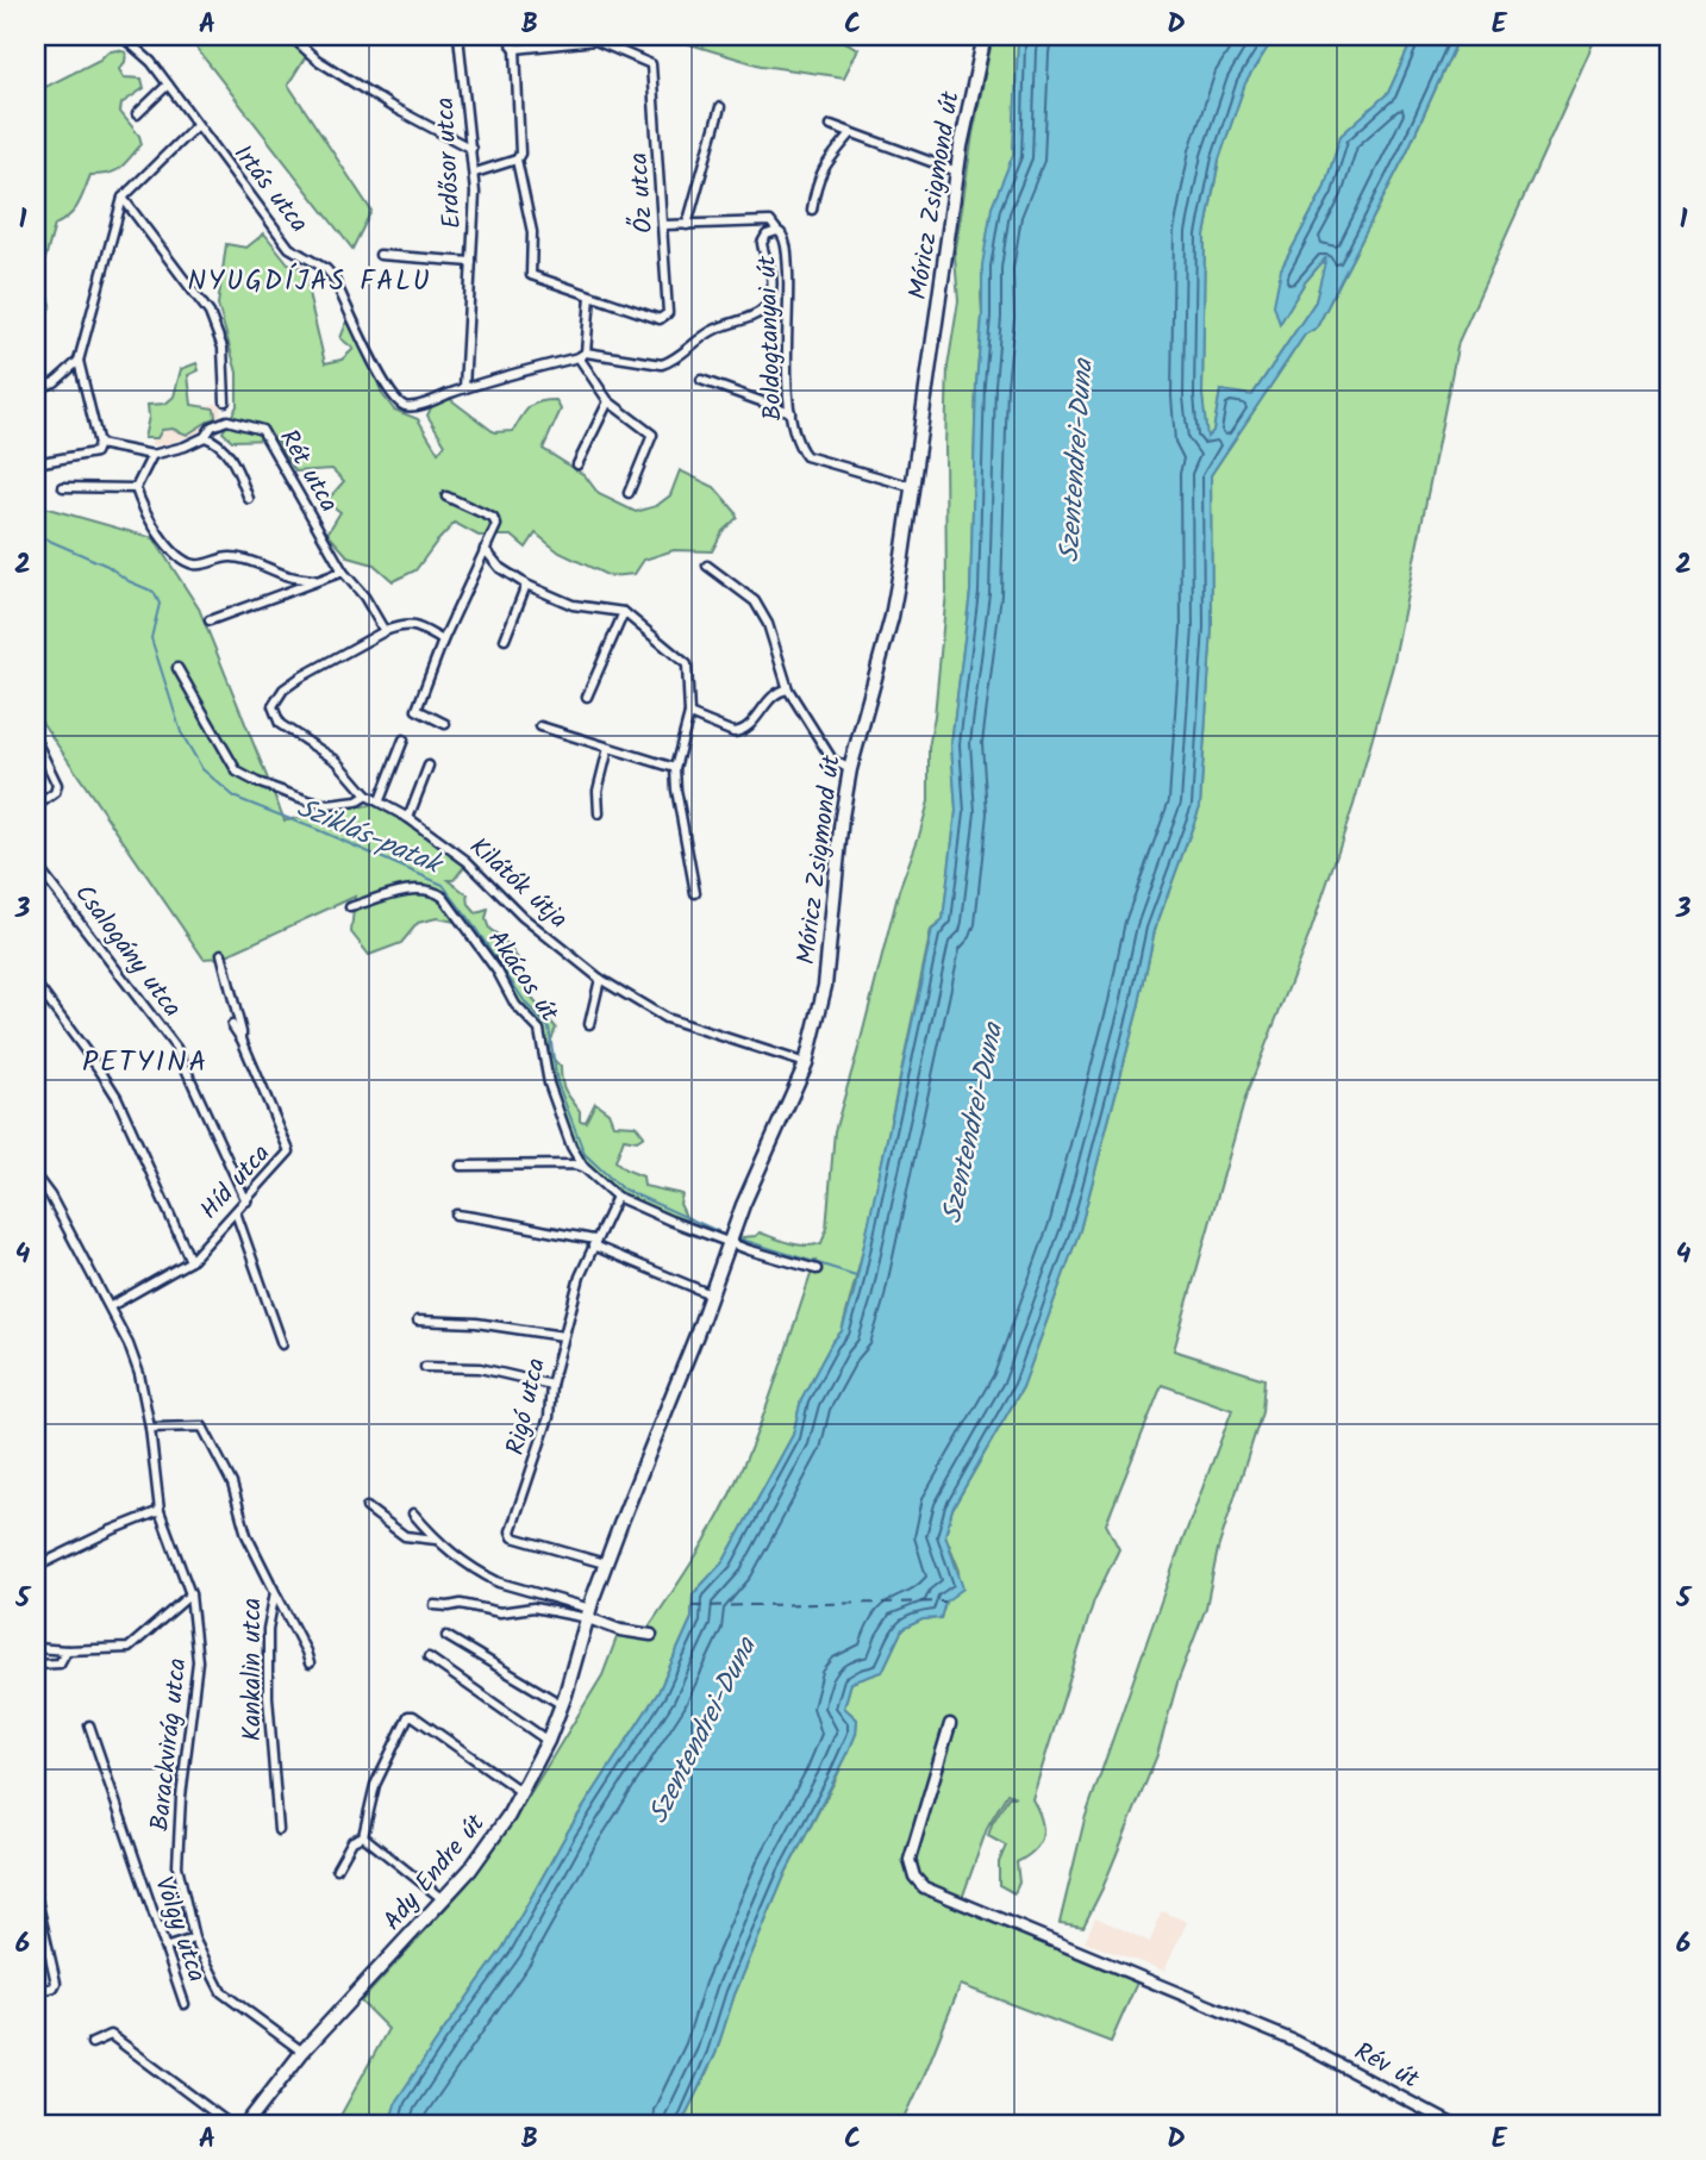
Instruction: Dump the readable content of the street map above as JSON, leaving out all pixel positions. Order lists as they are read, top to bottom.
{
  "streets": {
    "main road": ["Móricz Zsigmond út", "Ady Endre út"],
    "street": [
      "Erdősor utca",
      "Irtás utca",
      "Őz utca",
      "Boldogtanyai út",
      "Rét utca",
      "Kilátók útja",
      "Csalogány utca",
      "Akácos út",
      "Híd utca",
      "Rigó utca",
      "Kankalin utca",
      "Barackvirág utca",
      "Völgy utca",
      "Rév út"
    ]
  },
  "crossings": [
    ["Erdősor utca", "Boldogtanyai út"],
    ["Irtás utca", "Boldogtanyai út"],
    ["Móricz Zsigmond út", "Boldogtanyai út"],
    ["Móricz Zsigmond út", "Kilátók útja"],
    ["Móricz Zsigmond út", "Akácos út"],
    ["Móricz Zsigmond út", "Rigó utca"],
    ["Móricz Zsigmond út", "Ady Endre út"],
    ["Csalogány utca", "Híd utca"],
    ["Akácos út", "Rigó utca"],
    ["Híd utca", "Barackvirág utca"],
    ["Kankalin utca", "Barackvirág utca"],
    ["Barackvirág utca", "Ady Endre út"]
  ],
  "districts": ["NYUGDÍJAS FALU", "PETYINA"],
  "water": ["Szentendrei-Duna", "Sziklás-patak"],
  "grid": {
    "columns": [
      "A",
      "B",
      "C",
      "D",
      "E"
    ],
    "rows": [
      "1",
      "2",
      "3",
      "4",
      "5",
      "6"
    ]
  }
}
